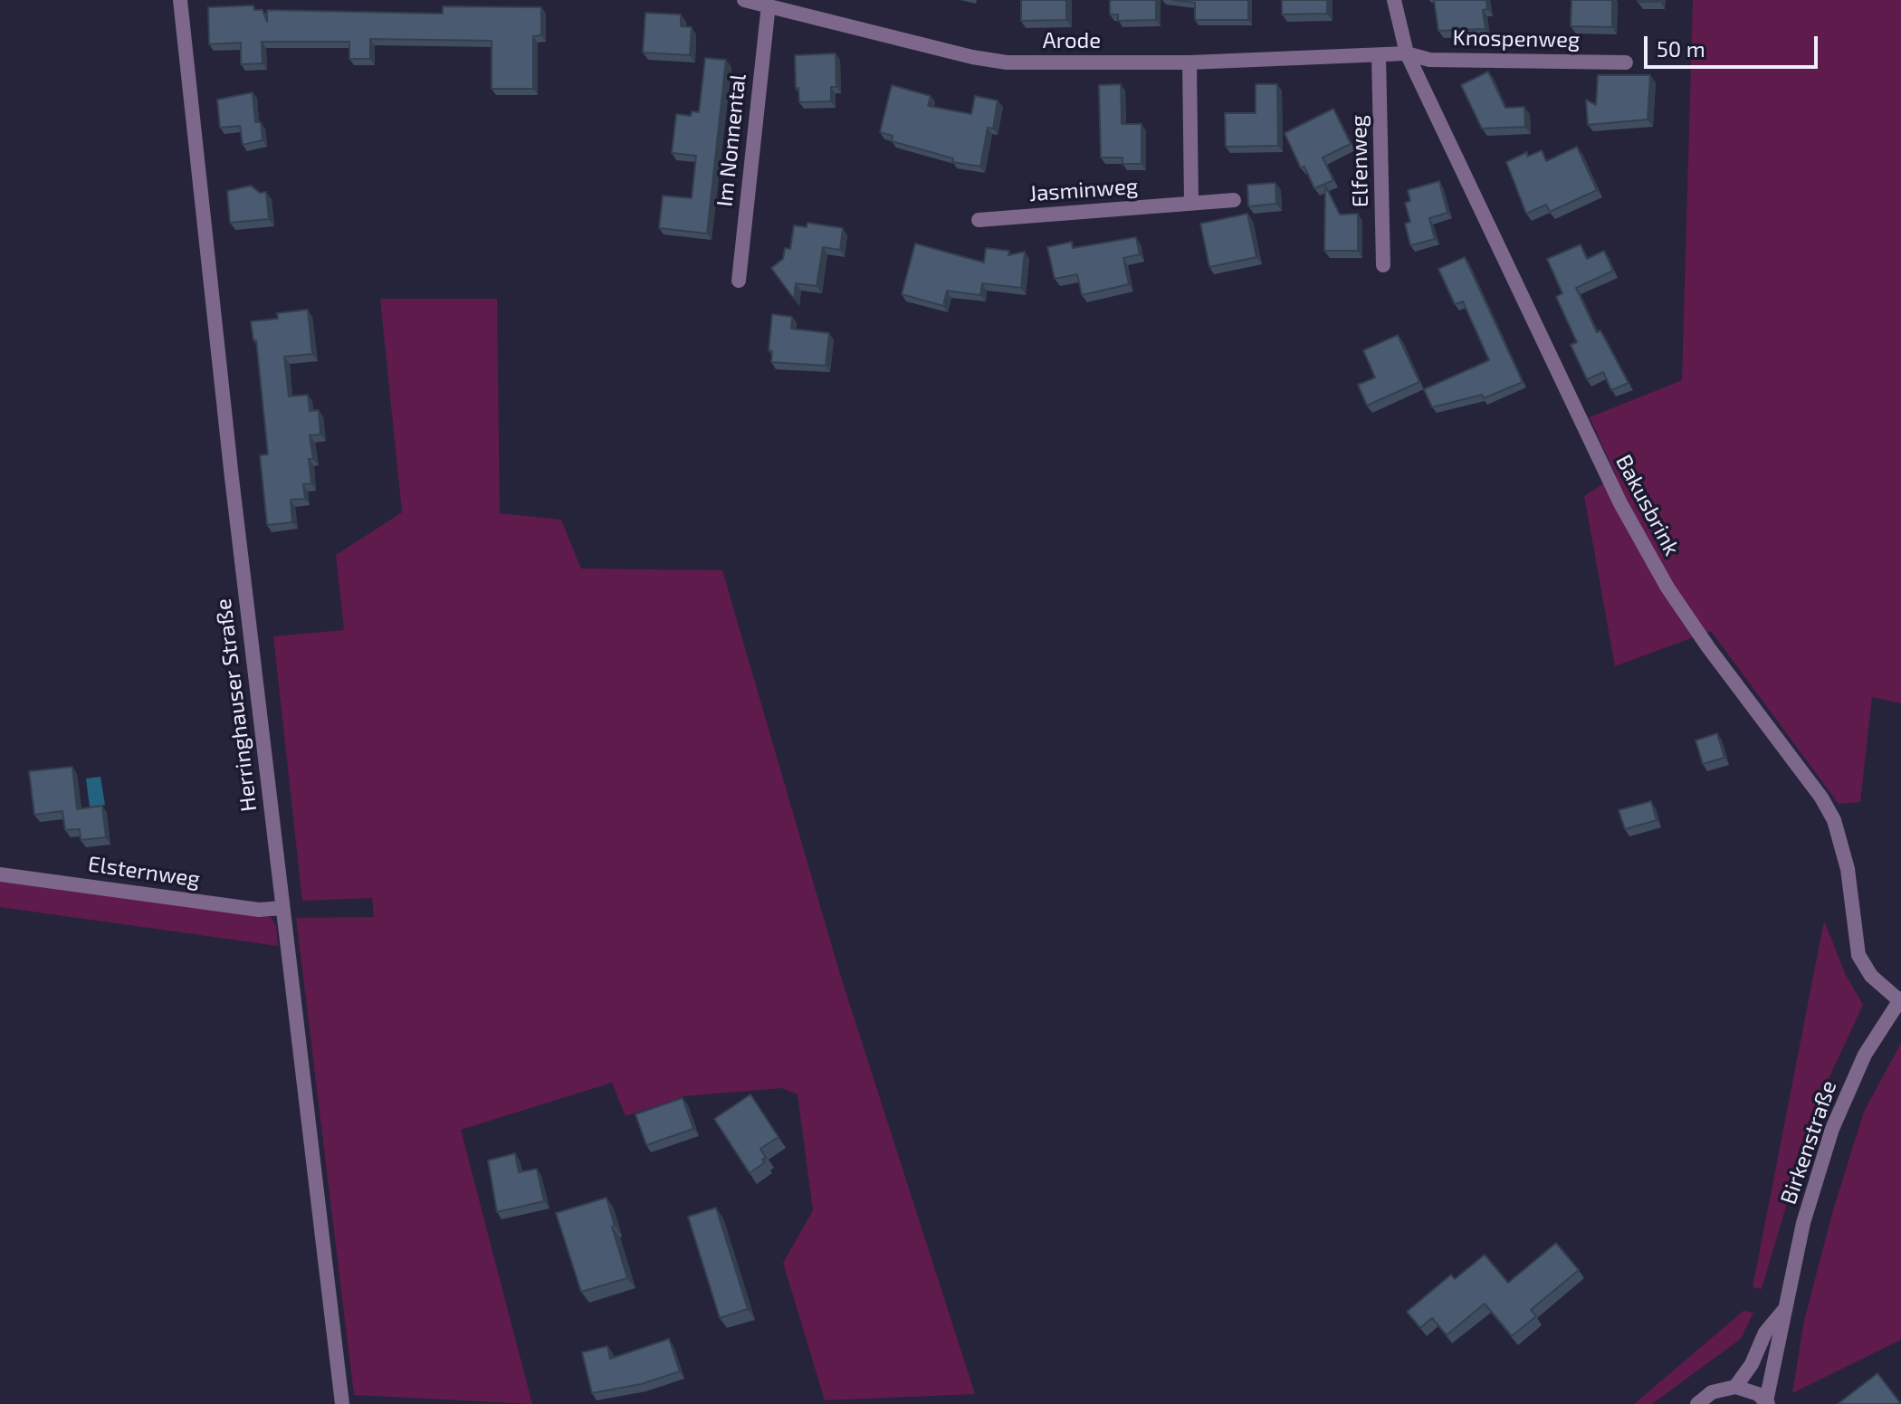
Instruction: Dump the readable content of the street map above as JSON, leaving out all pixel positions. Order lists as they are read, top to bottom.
{
  "streets": {
    "street": [
      "Knospenweg",
      "Arode",
      "Im Nonnental",
      "Elfenweg",
      "Jasminweg",
      "Bakusbrink",
      "Herringhauser Straße",
      "Elsternweg",
      "Birkenstraße"
    ]
  },
  "crossings": [
    ["Knospenweg", "Arode"],
    ["Knospenweg", "Bakusbrink"],
    ["Arode", "Im Nonnental"],
    ["Arode", "Elfenweg"],
    ["Arode", "Bakusbrink"],
    ["Bakusbrink", "Birkenstraße"],
    ["Herringhauser Straße", "Elsternweg"]
  ],
  "scale_bar": "50 m"
}
